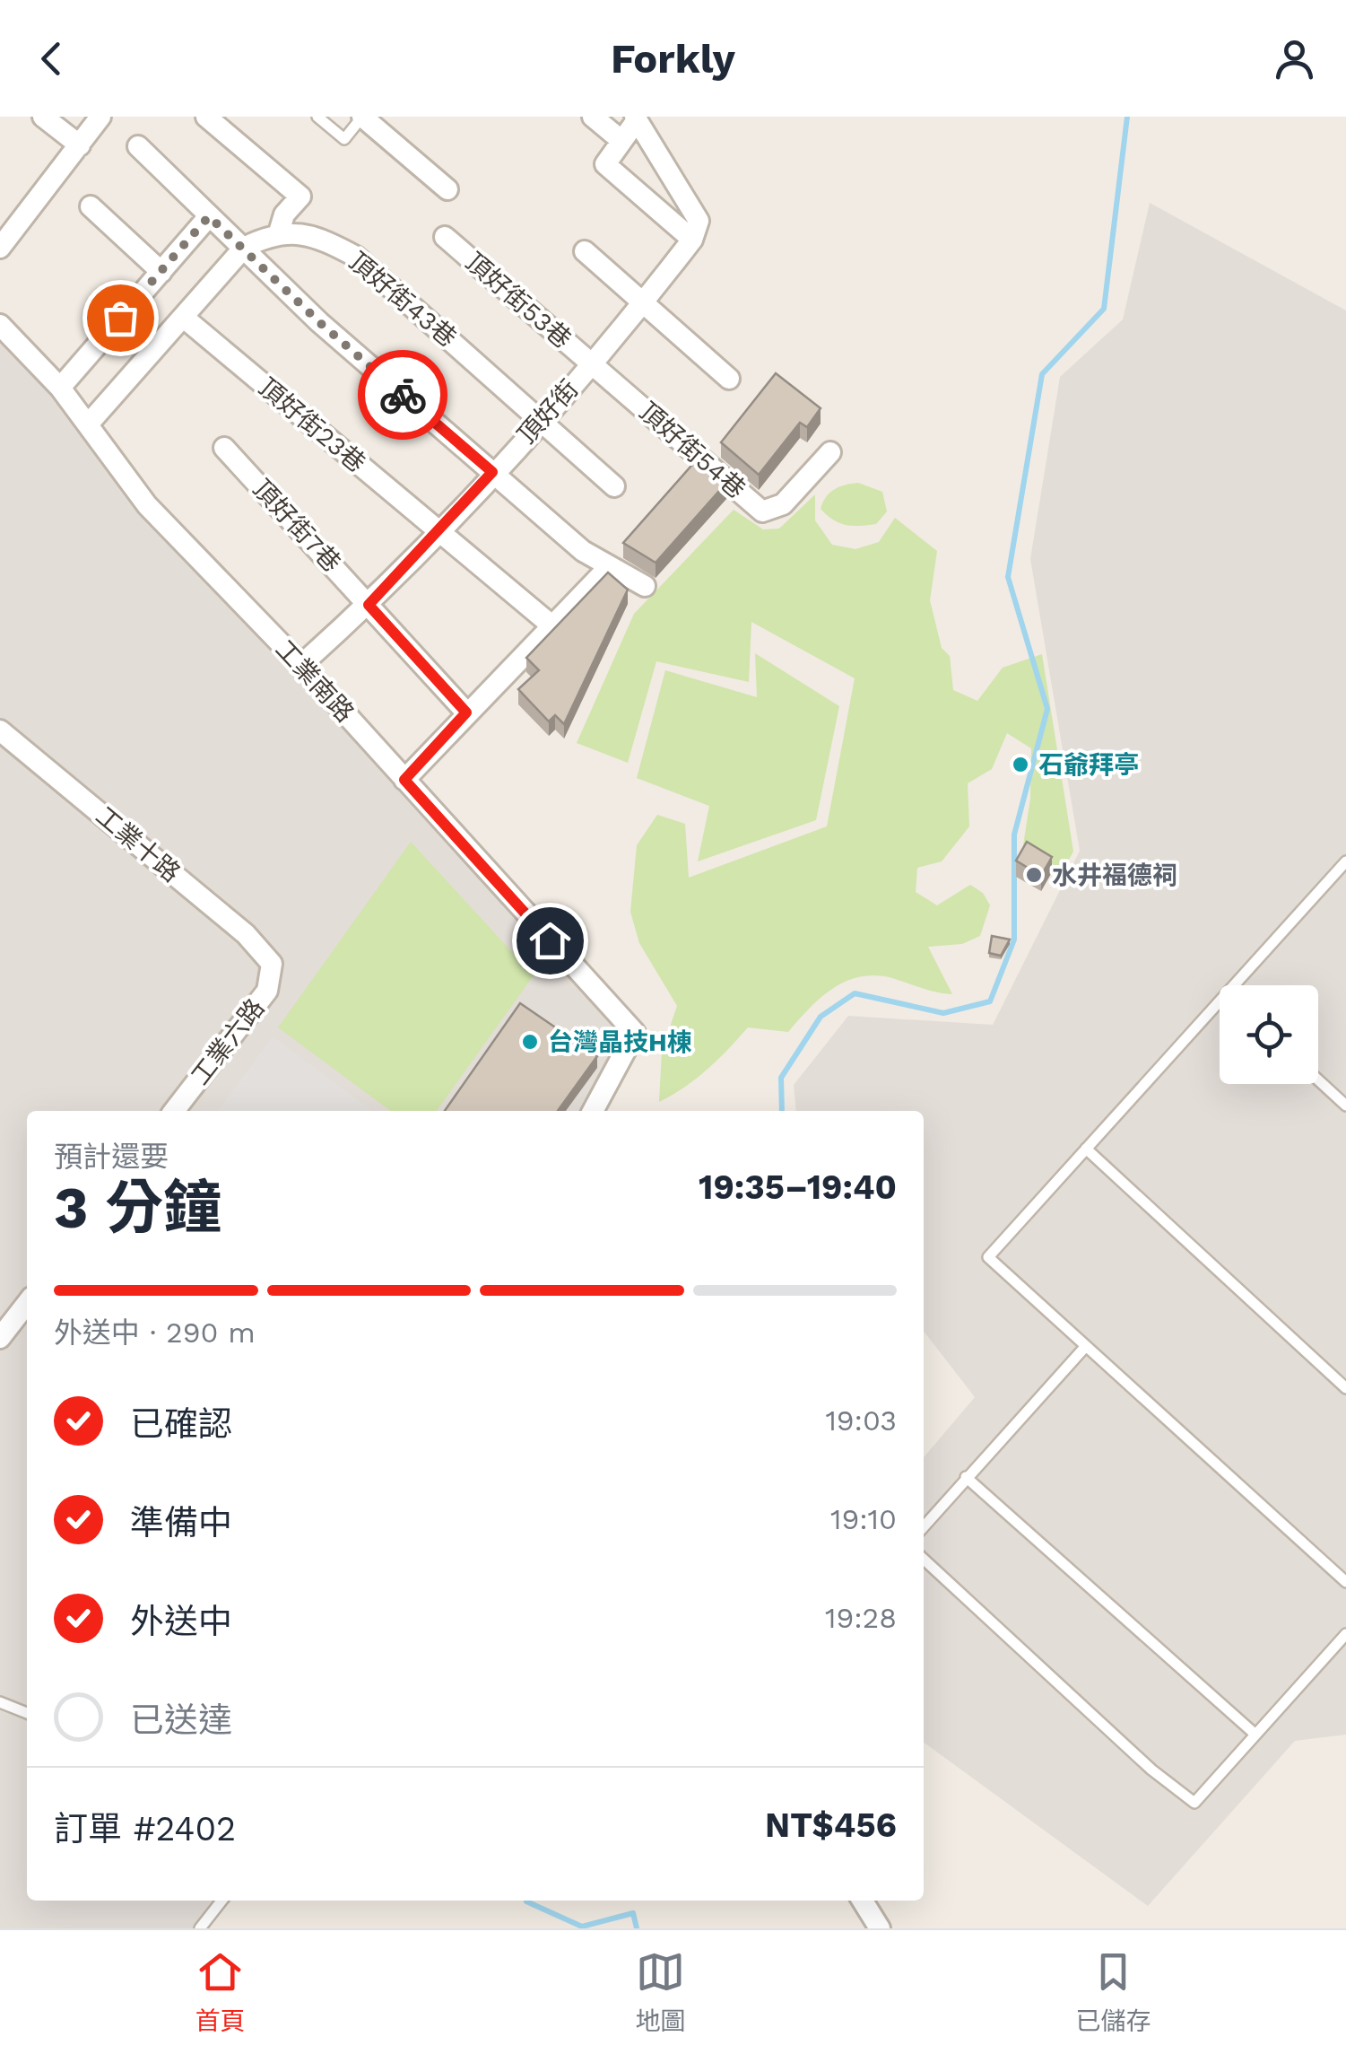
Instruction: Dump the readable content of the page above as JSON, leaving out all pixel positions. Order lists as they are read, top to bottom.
{
  "streets": {
    "street": [
      "頂好街43巷",
      "頂好街53巷",
      "頂好街",
      "頂好街23巷",
      "頂好街54巷",
      "頂好街7巷",
      "工業南路",
      "工業十路",
      "工業六路"
    ]
  },
  "crossings": [
    ["頂好街43巷", "頂好街"],
    ["頂好街53巷", "頂好街"],
    ["頂好街53巷", "頂好街54巷"],
    ["頂好街", "頂好街23巷"],
    ["頂好街", "頂好街54巷"],
    ["頂好街", "頂好街7巷"],
    ["頂好街", "工業南路"],
    ["工業十路", "工業六路"]
  ],
  "places": ["石爺拜亭", "水井福德祠", "台灣晶技H棟"],
  "page": {
    "header": "Forkly",
    "heading": ["3 分鐘", "預計還要", "19:35–19:40"],
    "panel": ["訂單 #2402", "NT$456"],
    "bar": "外送中 · 290 m",
    "list": [
      ["已確認", "19:03"],
      ["準備中", "19:10"],
      ["外送中", "19:28"],
      "已送達"
    ],
    "tabs": ["首頁", "地圖", "已儲存"]
  }
}
